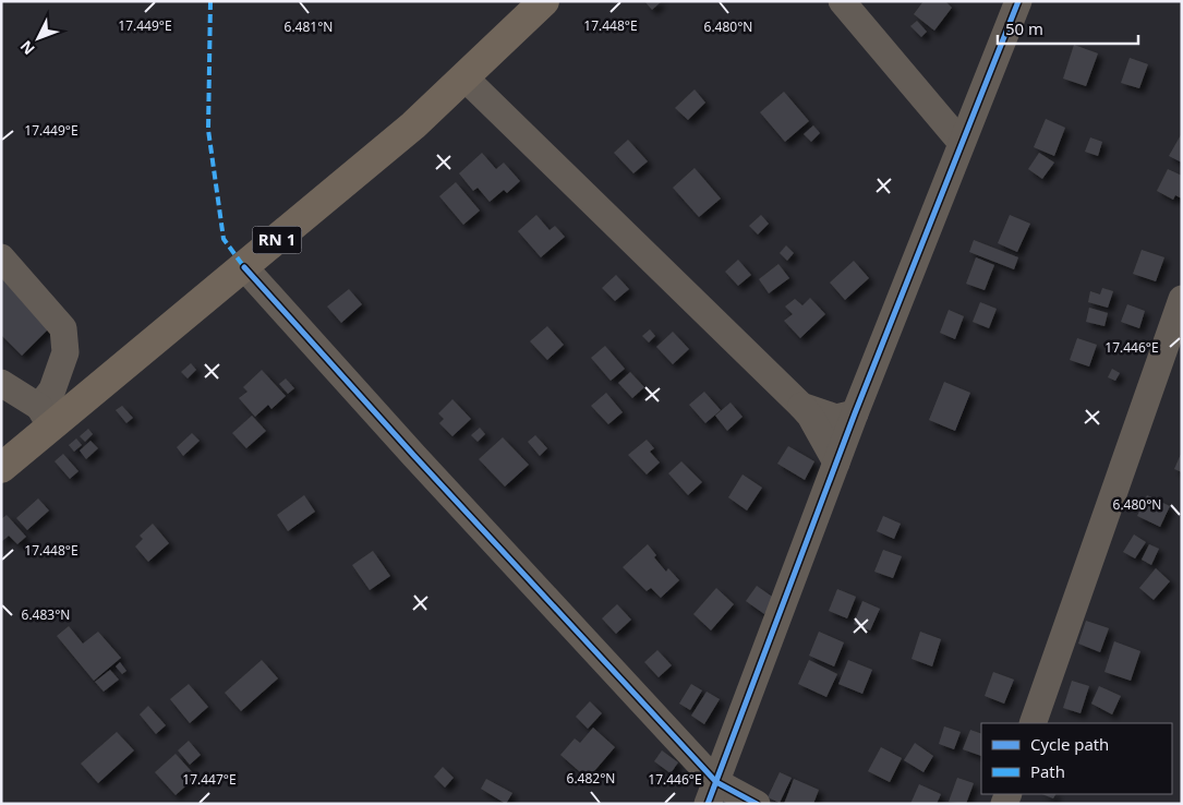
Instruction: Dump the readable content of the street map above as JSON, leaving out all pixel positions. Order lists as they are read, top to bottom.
{
  "streets": {
    "main road": ["RN 1"]
  },
  "legend": ["Cycle path", "Path"],
  "scale_bar": "50 m",
  "north": "bottom left",
  "coordinates": [
    "17.449°E",
    "17.448°E",
    "6.481°N",
    "6.480°N",
    "17.446°E",
    "6.483°N",
    "6.482°N",
    "17.447°E"
  ]
}
